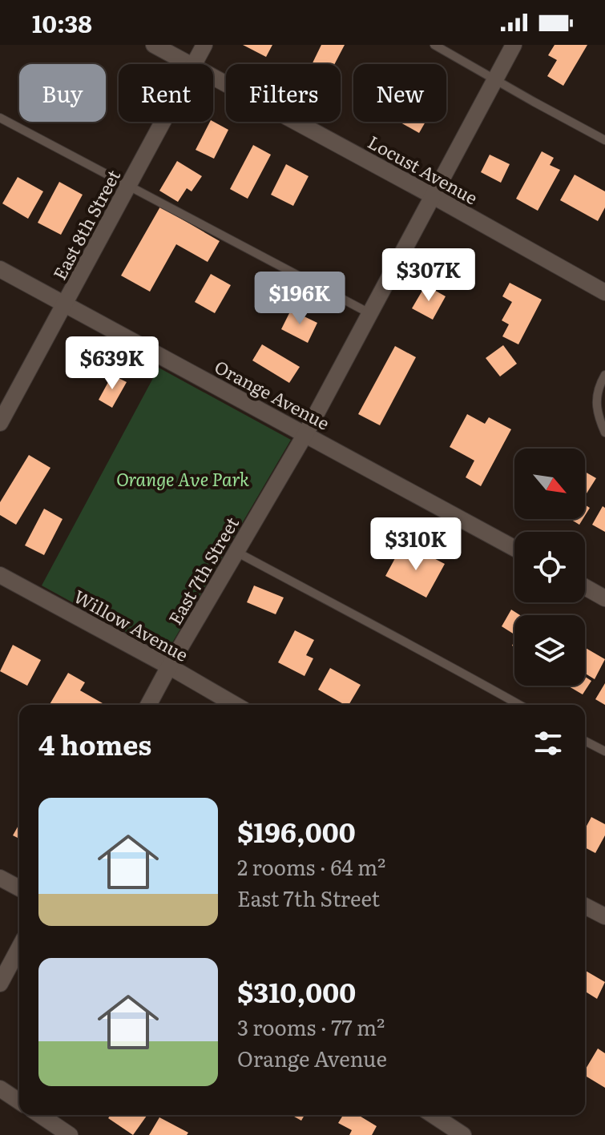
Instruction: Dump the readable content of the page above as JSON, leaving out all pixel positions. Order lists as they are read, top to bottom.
{
  "streets": {
    "street": [
      "Locust Avenue",
      "East 8th Street",
      "Orange Avenue",
      "East 7th Street",
      "Willow Avenue"
    ]
  },
  "crossings": [
    ["Locust Avenue", "East 7th Street"],
    ["East 8th Street", "Orange Avenue"],
    ["Orange Avenue", "East 7th Street"],
    ["East 7th Street", "Willow Avenue"]
  ],
  "parks": ["Orange Ave Park"],
  "north": "bottom right",
  "page": {
    "status": "10:38",
    "chip": [
      "Buy",
      "Rent",
      "Filters",
      "New"
    ],
    "price": [
      "$307K",
      "$196K",
      "$639K",
      "$310K"
    ],
    "heading": "4 homes",
    "list": [
      {
        "name": "$196,000",
        "note": "2 rooms · 64 m² · East 7th Street"
      },
      {
        "name": "$310,000",
        "note": "3 rooms · 77 m² · Orange Avenue"
      }
    ]
  }
}
